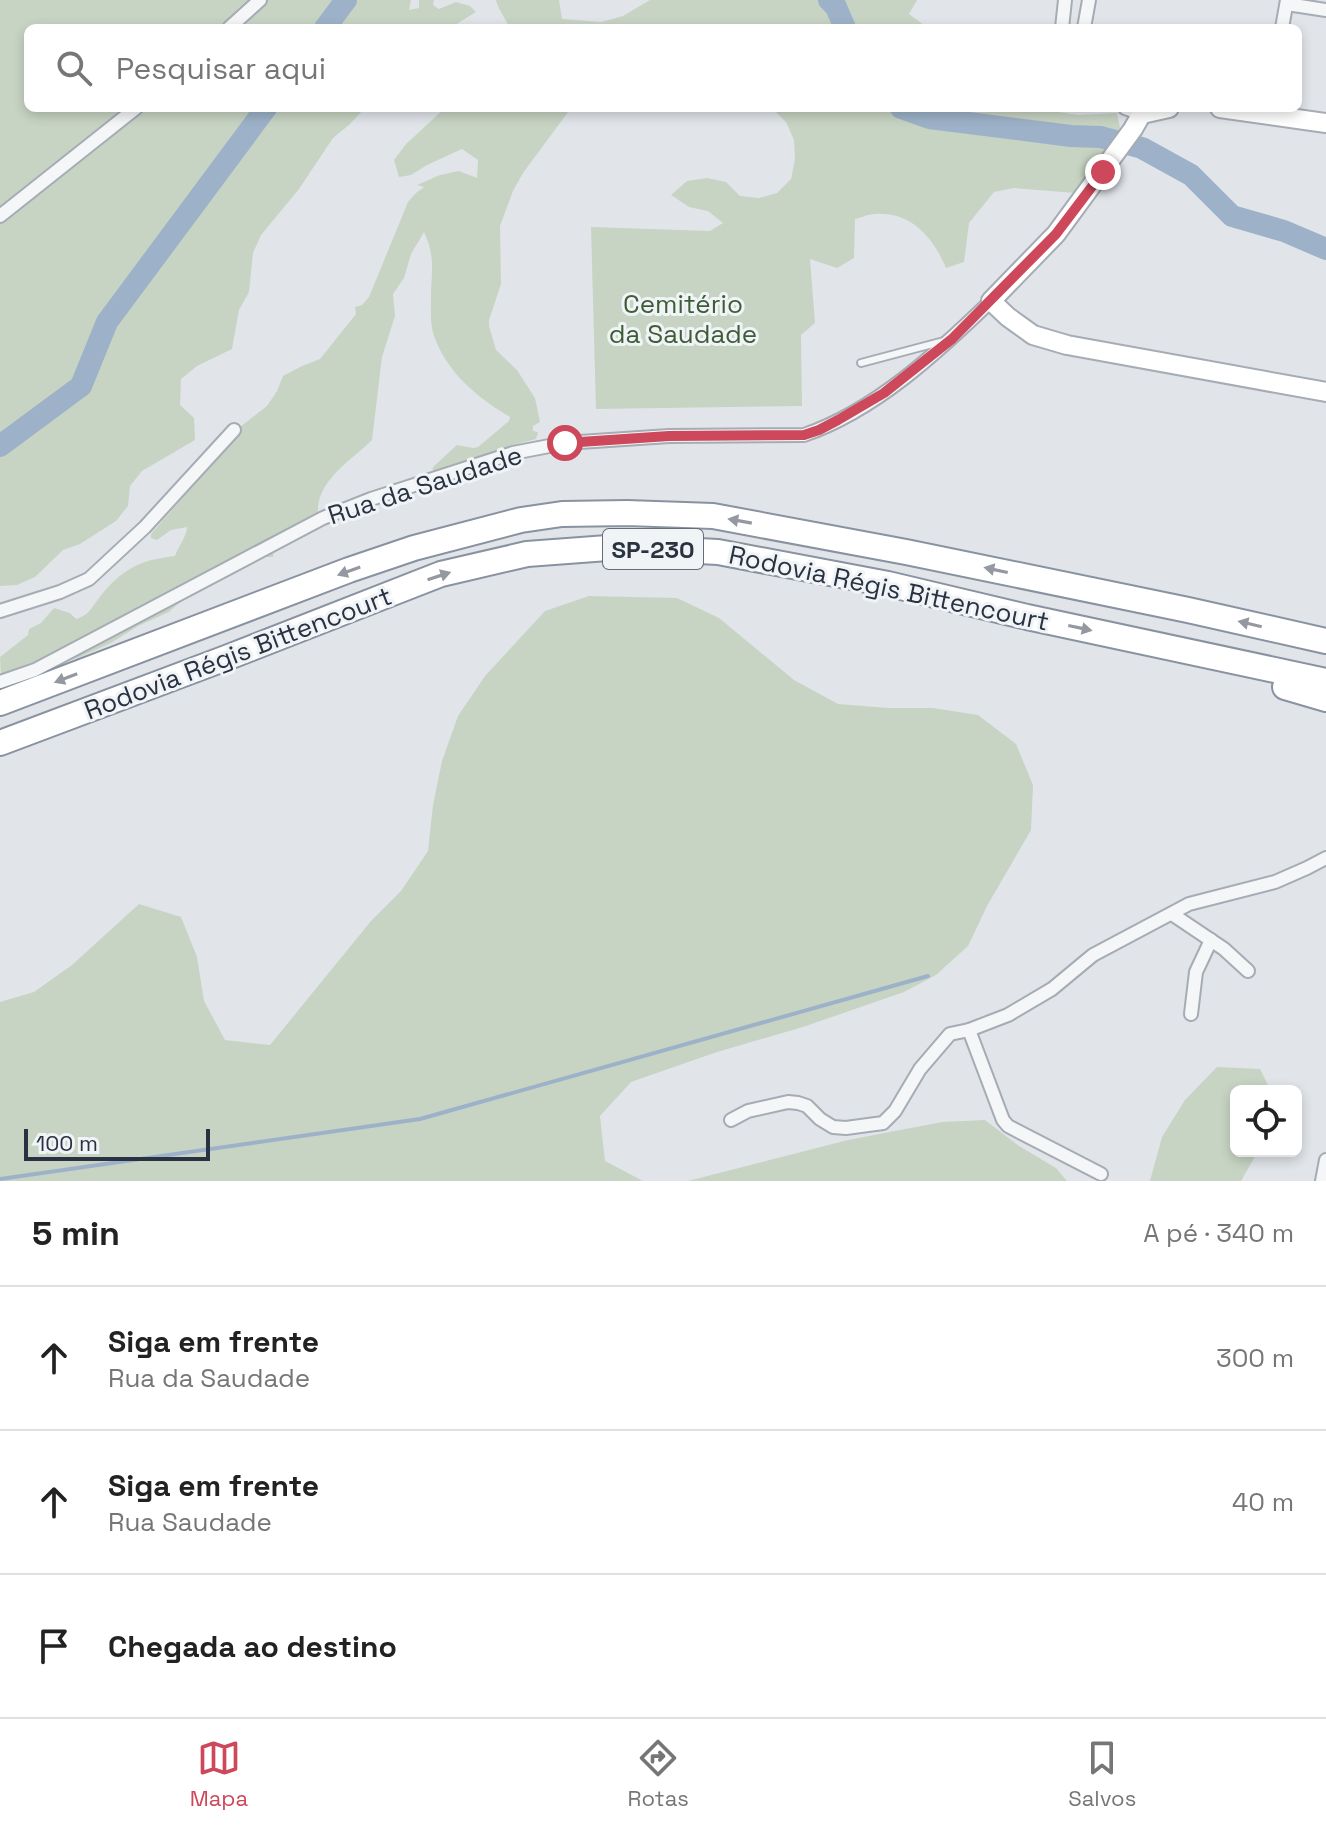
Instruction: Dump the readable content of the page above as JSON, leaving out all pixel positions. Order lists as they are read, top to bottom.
{
  "streets": {
    "highway": ["SP-230", "Rodovia Régis Bittencourt"],
    "street": ["Rua da Saudade"]
  },
  "crossings": [
    ["Rua da Saudade", "Rodovia Régis Bittencourt"]
  ],
  "parks": ["Cemitério da Saudade"],
  "scale_bar": "100 m",
  "page": {
    "search": "Pesquisar aqui",
    "scale": "100 m",
    "heading": ["5 min", "A pé · 340 m"],
    "list": [
      ["Siga em frente", "Rua da Saudade", "300 m"],
      ["Siga em frente", "Rua Saudade", "40 m"],
      "Chegada ao destino"
    ],
    "nav": ["Mapa", "Rotas", "Salvos"]
  }
}
